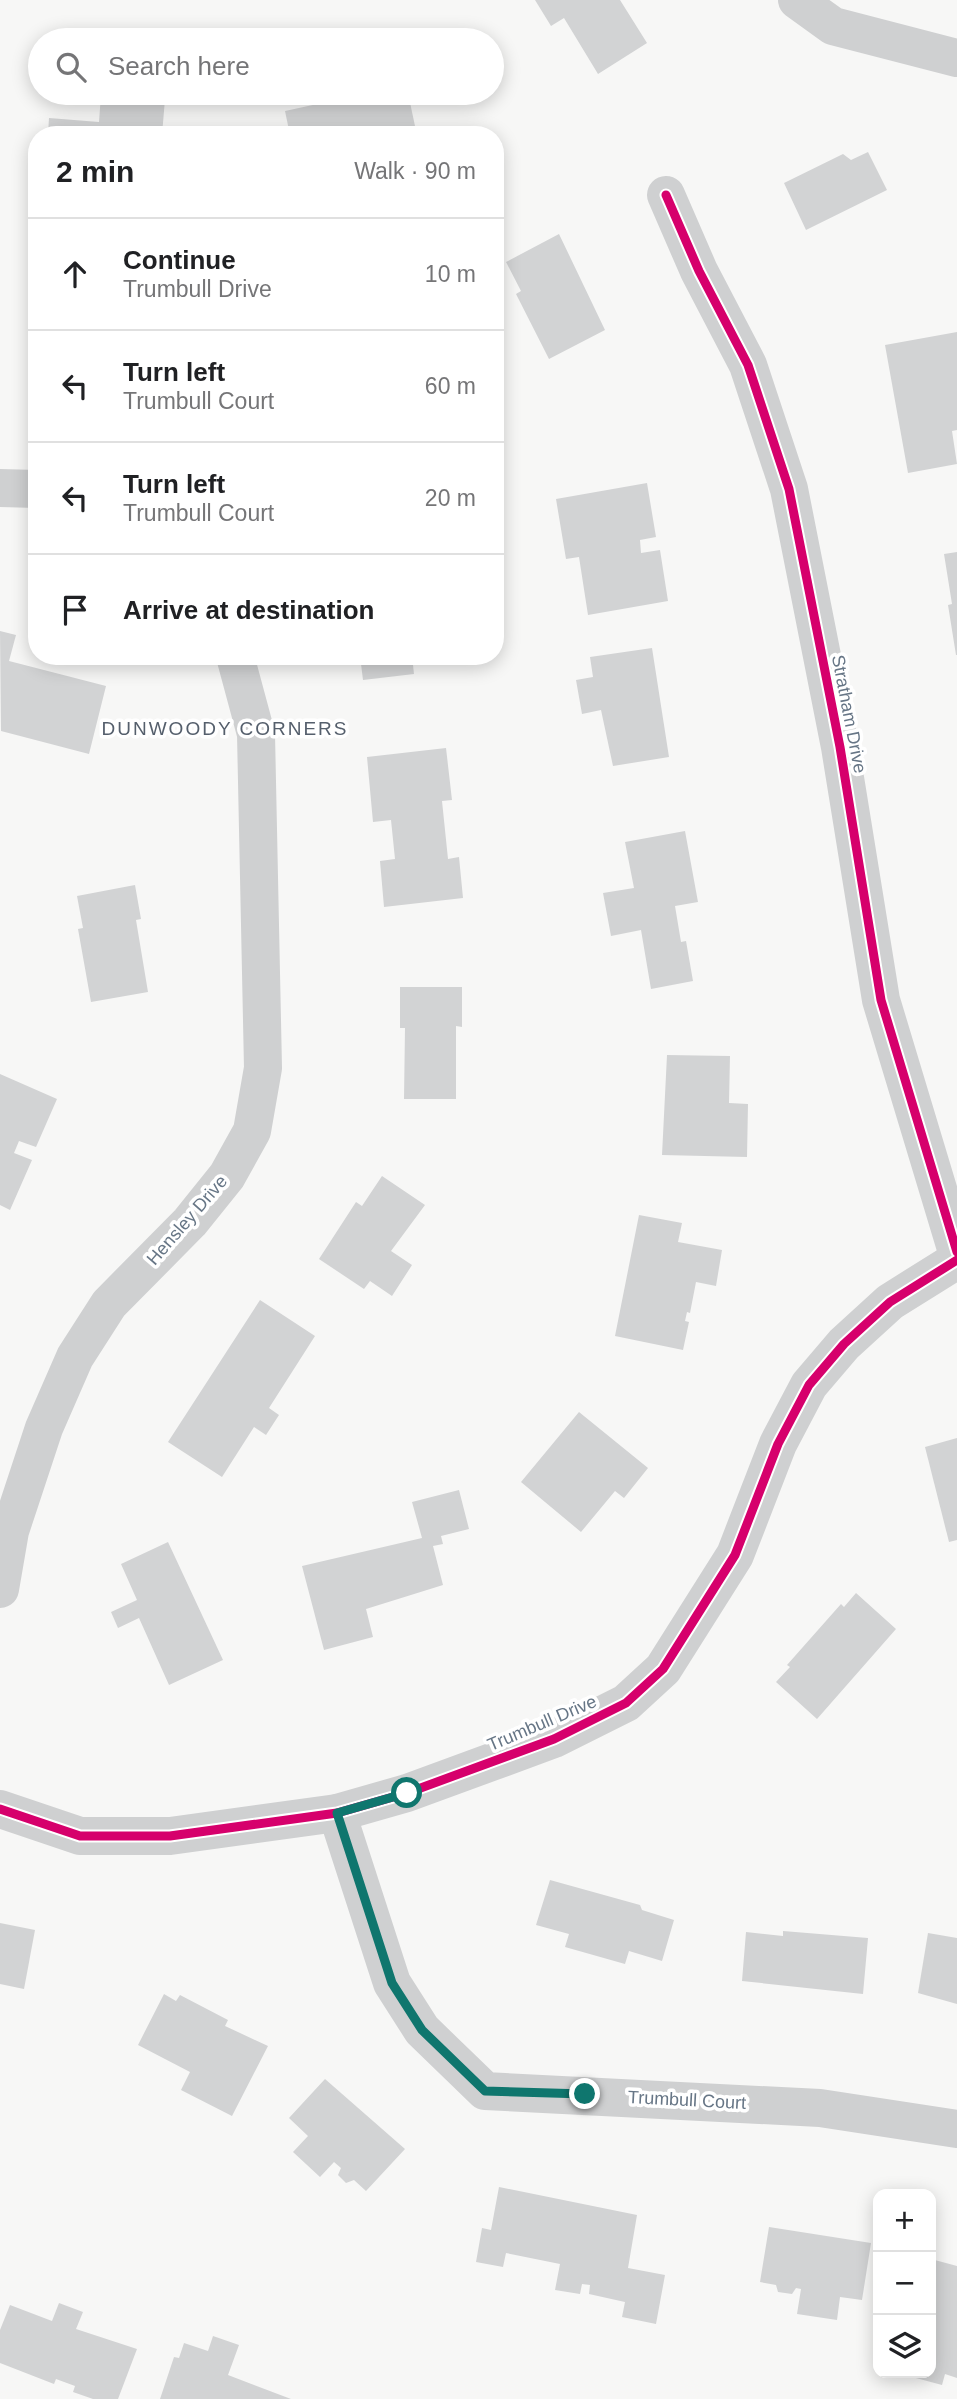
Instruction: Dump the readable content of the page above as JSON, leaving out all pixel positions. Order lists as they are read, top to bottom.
{
  "streets": {
    "street": [
      "Stratham Drive",
      "Hensley Drive",
      "Trumbull Drive",
      "Trumbull Court"
    ]
  },
  "crossings": [
    ["Trumbull Drive", "Trumbull Court"]
  ],
  "districts": ["DUNWOODY CORNERS"],
  "page": {
    "search": "Search here",
    "heading": ["2 min", "Walk · 90 m"],
    "list": [
      ["Continue", "Trumbull Drive", "10 m"],
      ["Turn left", "Trumbull Court", "60 m"],
      ["Turn left", "Trumbull Court", "20 m"],
      "Arrive at destination"
    ],
    "map_buttons": ["+", "−"]
  }
}
